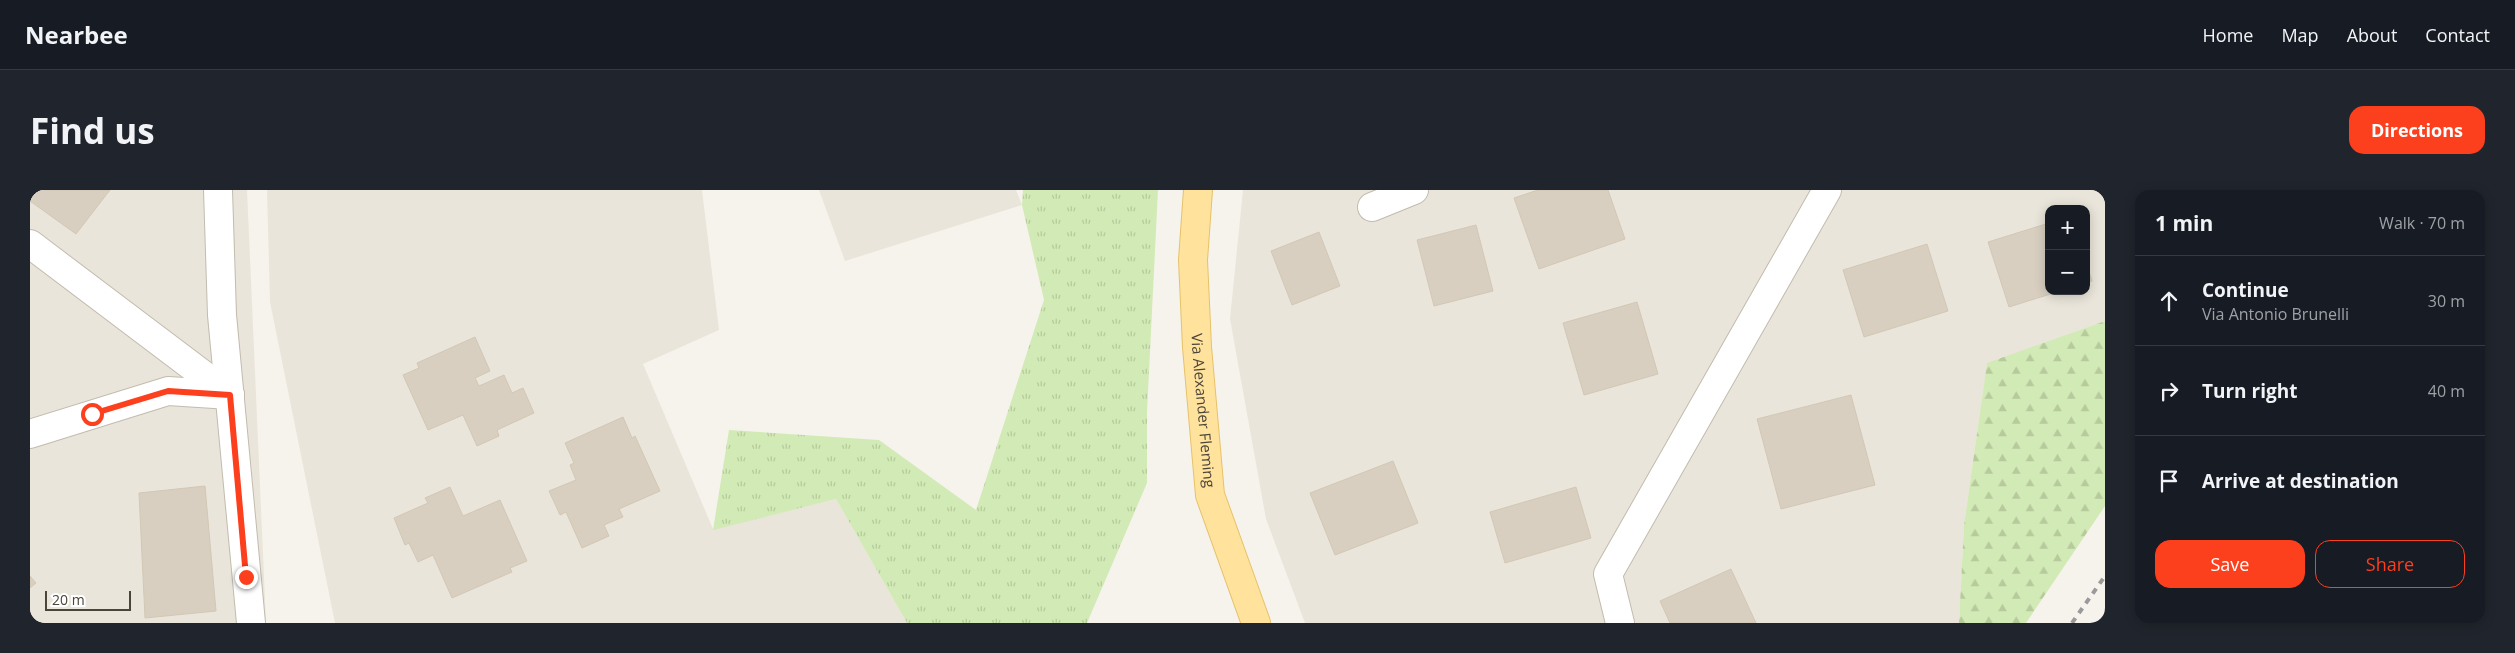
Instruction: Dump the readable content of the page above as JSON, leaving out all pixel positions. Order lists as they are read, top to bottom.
{
  "streets": {
    "main road": ["Via Alexander Fleming"]
  },
  "scale_bar": "20 m",
  "page": {
    "header": "Nearbee",
    "nav": [
      "Home",
      "Map",
      "About",
      "Contact"
    ],
    "buttons": [
      "Directions",
      ["Save", "Share"]
    ],
    "title": "Find us",
    "heading": ["1 min", "Walk · 70 m"],
    "map_buttons": ["+", "−"],
    "list": [
      ["Continue", "Via Antonio Brunelli", "30 m"],
      ["Turn right", "40 m"],
      "Arrive at destination"
    ],
    "scale": "20 m"
  }
}
